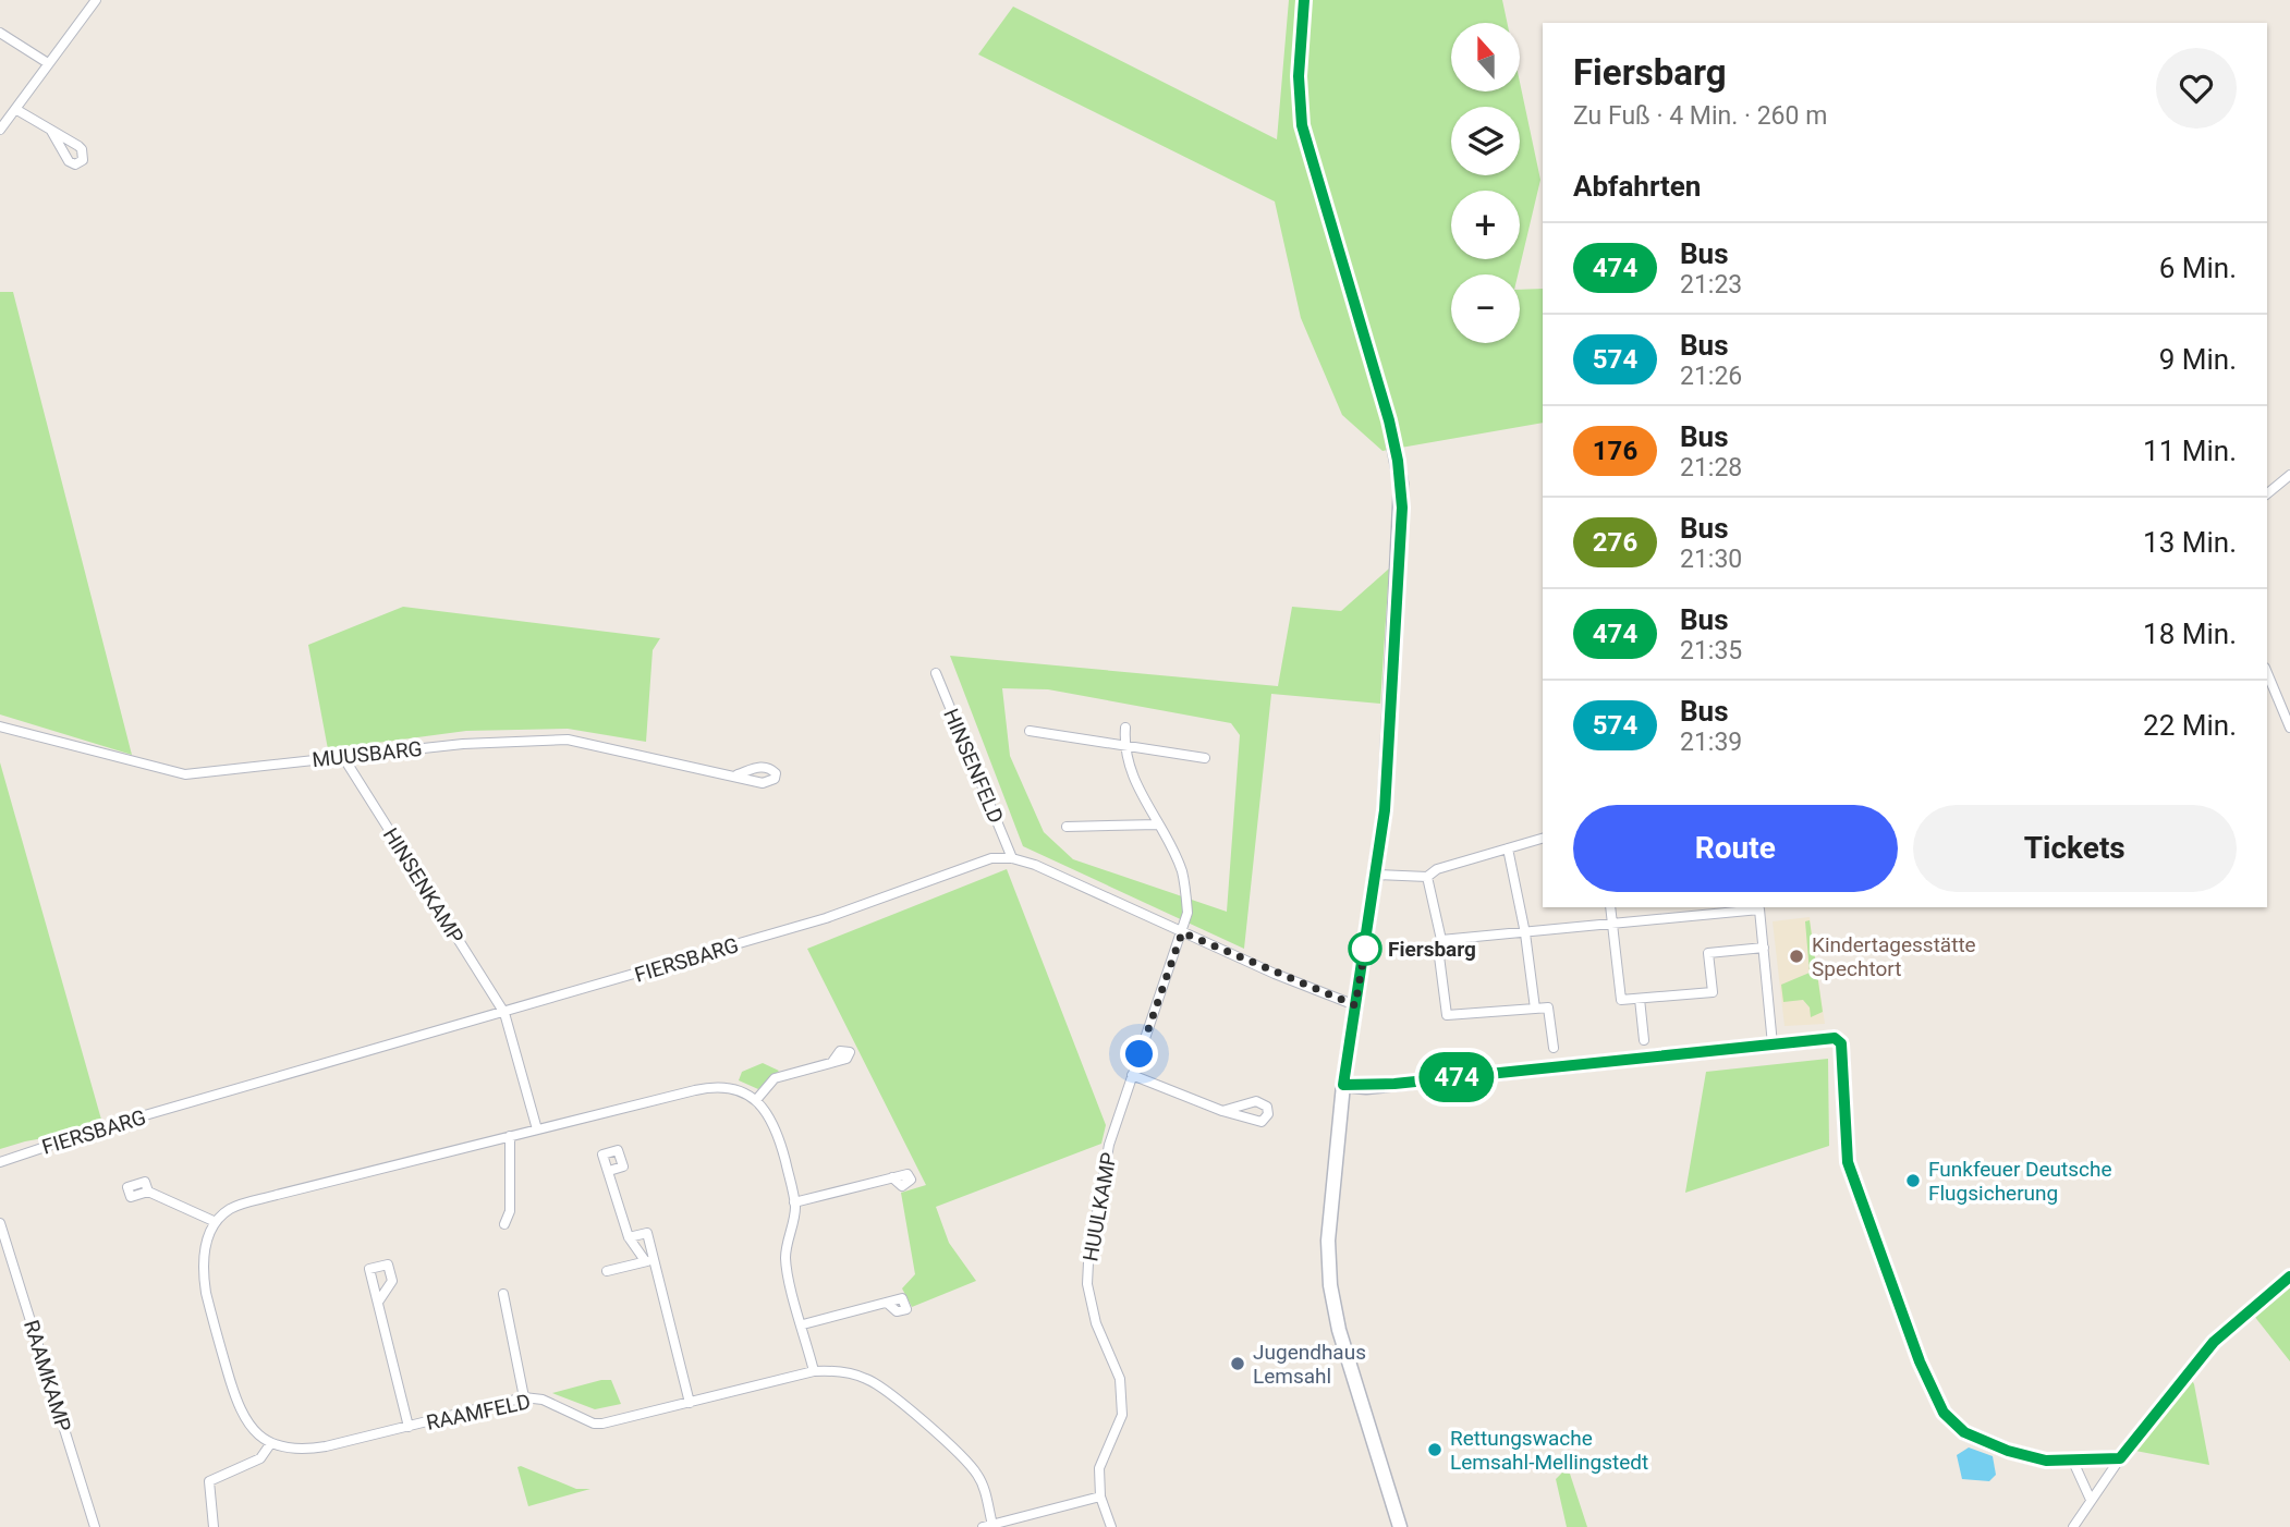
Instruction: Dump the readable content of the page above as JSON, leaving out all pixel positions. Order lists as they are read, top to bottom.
{
  "streets": {
    "street": [
      "MUUSBARG",
      "HINSENFELD",
      "HINSENKAMP",
      "FIERSBARG",
      "HUULKAMP",
      "RAAMKAMP",
      "RAAMFELD"
    ]
  },
  "crossings": [
    ["MUUSBARG", "HINSENKAMP"],
    ["HINSENFELD", "FIERSBARG"],
    ["HINSENKAMP", "FIERSBARG"]
  ],
  "places": [
    "Fiersbarg",
    "Kindertagesstätte Spechtort",
    "Funkfeuer Deutsche Flugsicherung",
    "Jugendhaus Lemsahl",
    "Rettungswache Lemsahl-Mellingstedt"
  ],
  "lines": ["bus line 474"],
  "north": "top",
  "page": {
    "on_map": "474",
    "map_buttons": ["+", "−"],
    "heading": [
      ["Fiersbarg", "Zu Fuß · 4 Min. · 260 m"],
      "Abfahrten"
    ],
    "list": [
      {
        "mark": "474",
        "name": "Bus",
        "note": "21:23",
        "value": "6 Min."
      },
      {
        "mark": "574",
        "name": "Bus",
        "note": "21:26",
        "value": "9 Min."
      },
      {
        "mark": "176",
        "name": "Bus",
        "note": "21:28",
        "value": "11 Min."
      },
      {
        "mark": "276",
        "name": "Bus",
        "note": "21:30",
        "value": "13 Min."
      },
      {
        "mark": "474",
        "name": "Bus",
        "note": "21:35",
        "value": "18 Min."
      },
      {
        "mark": "574",
        "name": "Bus",
        "note": "21:39",
        "value": "22 Min."
      }
    ],
    "buttons": ["Route", "Tickets"]
  }
}
